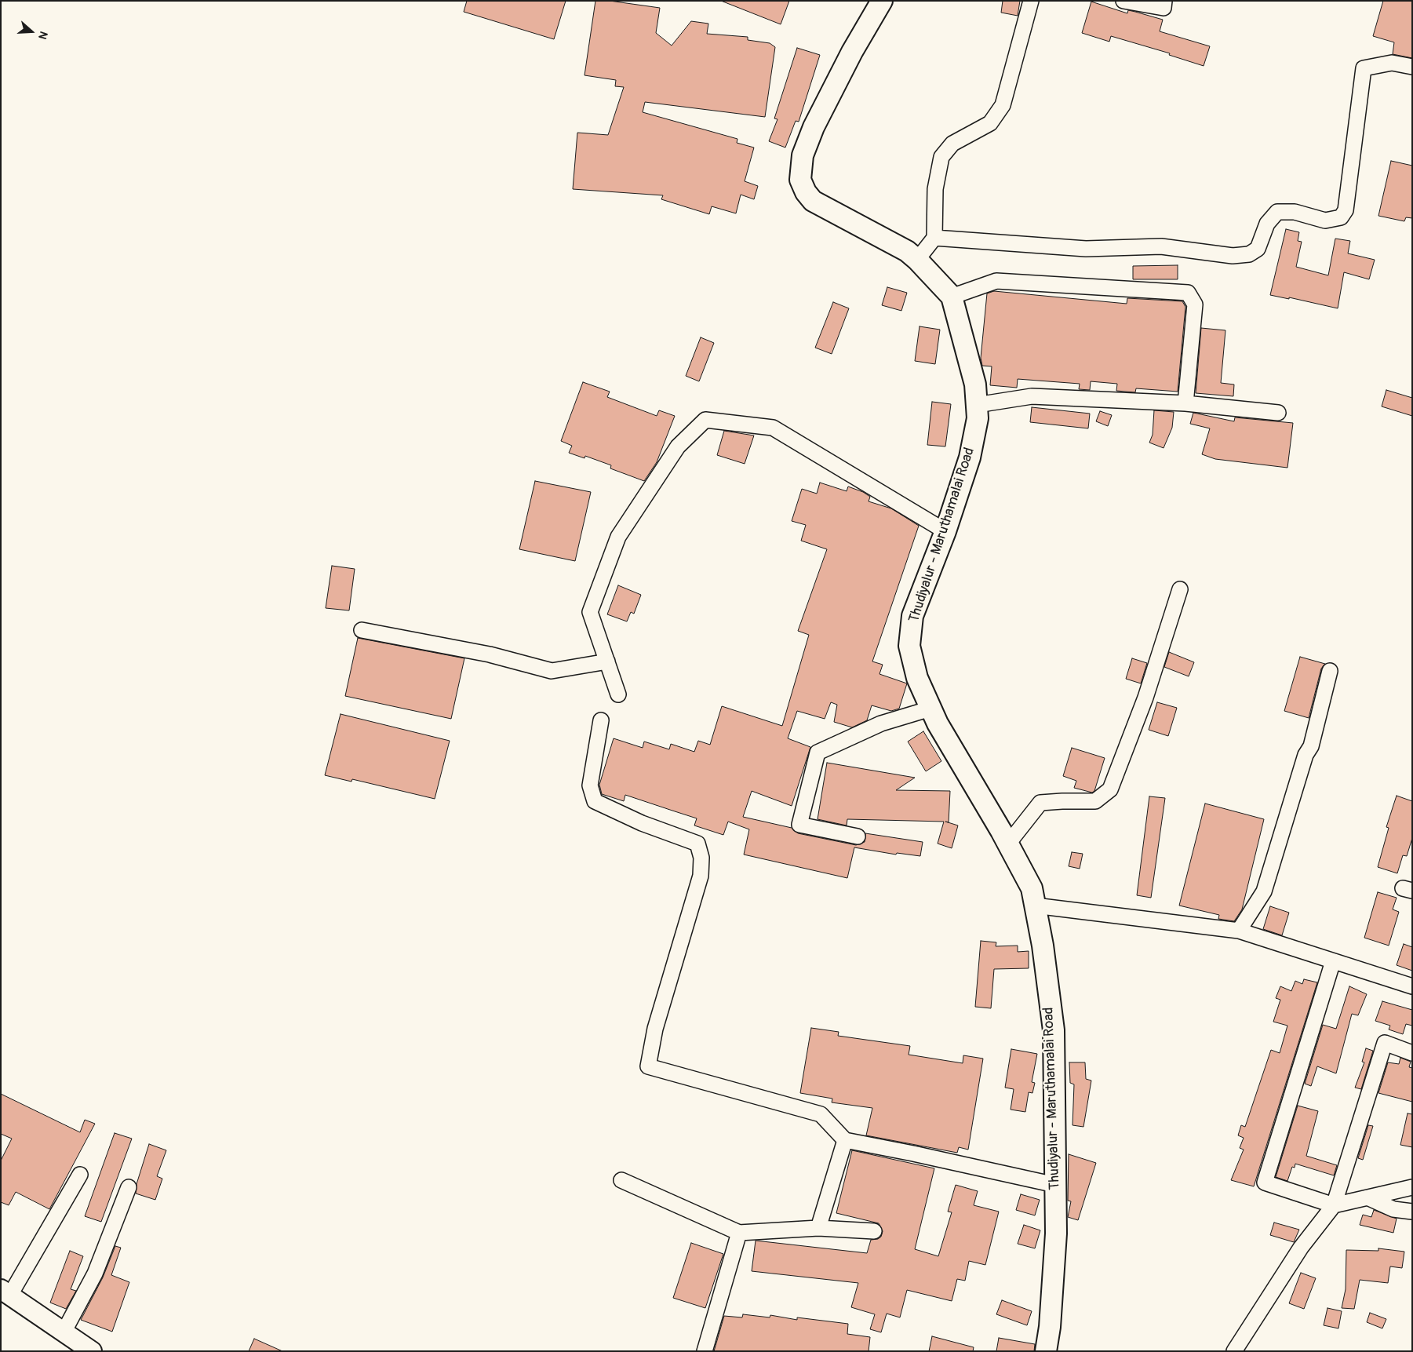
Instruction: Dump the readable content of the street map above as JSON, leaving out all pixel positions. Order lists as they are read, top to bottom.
{
  "streets": {
    "main road": ["Thudiyalur - Maruthamalai Road"]
  },
  "north": "right"
}
